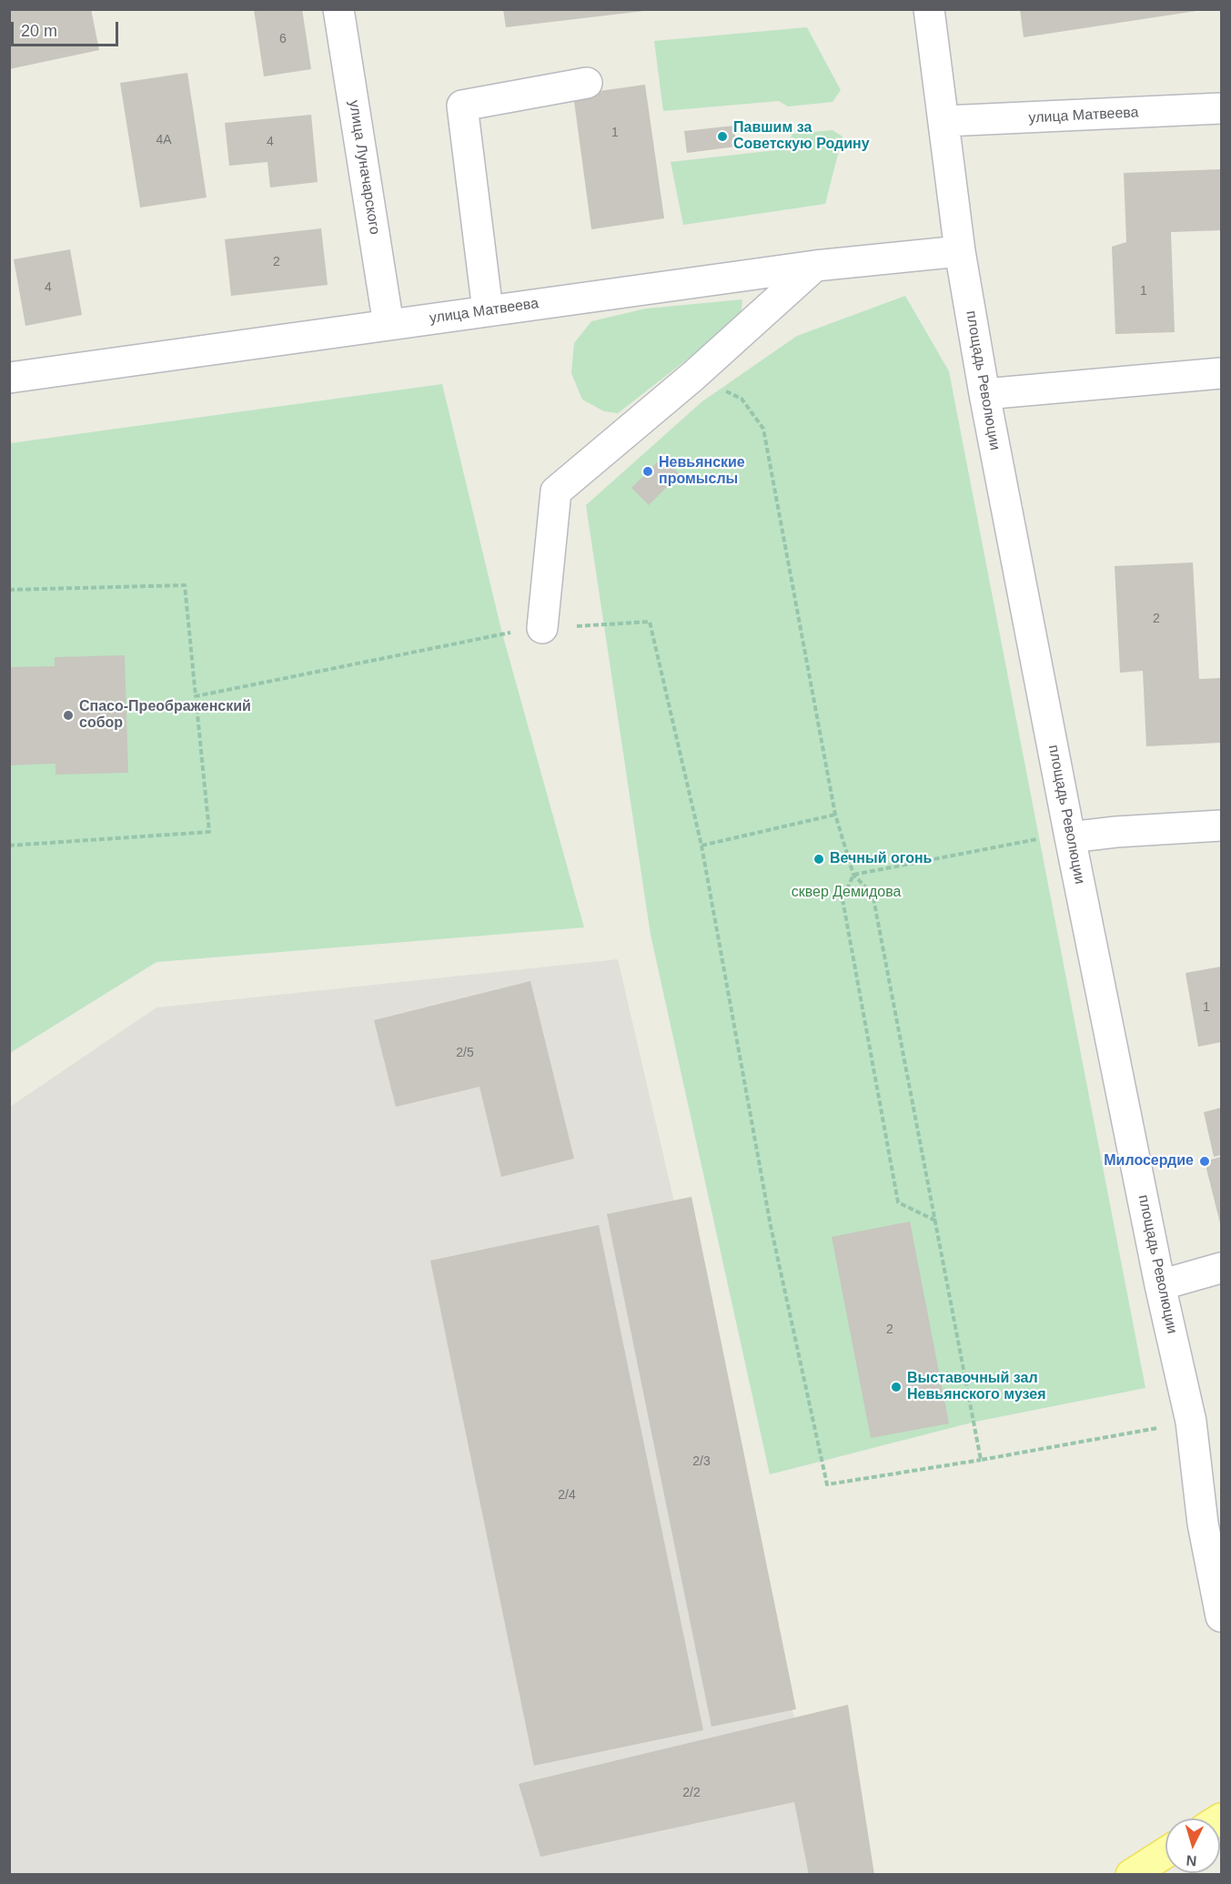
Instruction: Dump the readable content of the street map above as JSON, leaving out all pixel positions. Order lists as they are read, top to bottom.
{
  "streets": {
    "street": ["улица Матвеева", "улица Луначарского", "площадь Революции"]
  },
  "crossings": [
    ["улица Матвеева", "улица Луначарского"],
    ["улица Матвеева", "площадь Революции"]
  ],
  "parks": ["сквер Демидова"],
  "places": [
    "Павшим за Советскую Родину",
    "Невьянские промыслы",
    "Спасо-Преображенский собор",
    "Вечный огонь",
    "Милосердие",
    "Выставочный зал Невьянского музея"
  ],
  "house_numbers": [
    "6",
    "1",
    "4А",
    "4",
    "2",
    "4",
    "1",
    "2",
    "1",
    "2/5",
    "2",
    "2/3",
    "2/4",
    "2/2"
  ],
  "scale_bar": "20 m",
  "north": "bottom"
}
